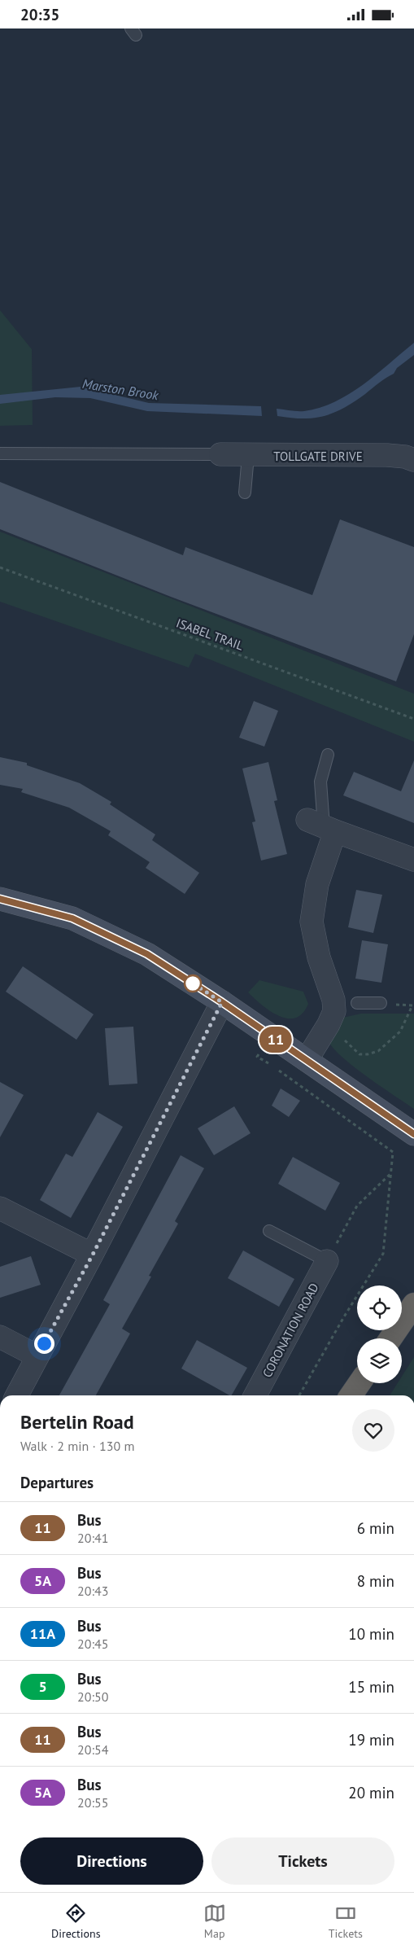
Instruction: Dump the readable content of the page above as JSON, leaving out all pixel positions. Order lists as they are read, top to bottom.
{
  "streets": {
    "street": ["TOLLGATE DRIVE", "CORONATION ROAD"],
    "path": ["ISABEL TRAIL"]
  },
  "water": ["Marston Brook"],
  "lines": ["bus line 11"],
  "page": {
    "status": "20:35",
    "on_map": "11",
    "heading": [
      ["Bertelin Road", "Walk · 2 min · 130 m"],
      "Departures"
    ],
    "list": [
      {
        "mark": "11",
        "name": "Bus",
        "note": "20:41",
        "value": "6 min"
      },
      {
        "mark": "5A",
        "name": "Bus",
        "note": "20:43",
        "value": "8 min"
      },
      {
        "mark": "11A",
        "name": "Bus",
        "note": "20:45",
        "value": "10 min"
      },
      {
        "mark": "5",
        "name": "Bus",
        "note": "20:50",
        "value": "15 min"
      },
      {
        "mark": "11",
        "name": "Bus",
        "note": "20:54",
        "value": "19 min"
      },
      {
        "mark": "5A",
        "name": "Bus",
        "note": "20:55",
        "value": "20 min"
      }
    ],
    "buttons": ["Directions", "Tickets"],
    "tabs": ["Directions", "Map", "Tickets"]
  }
}
